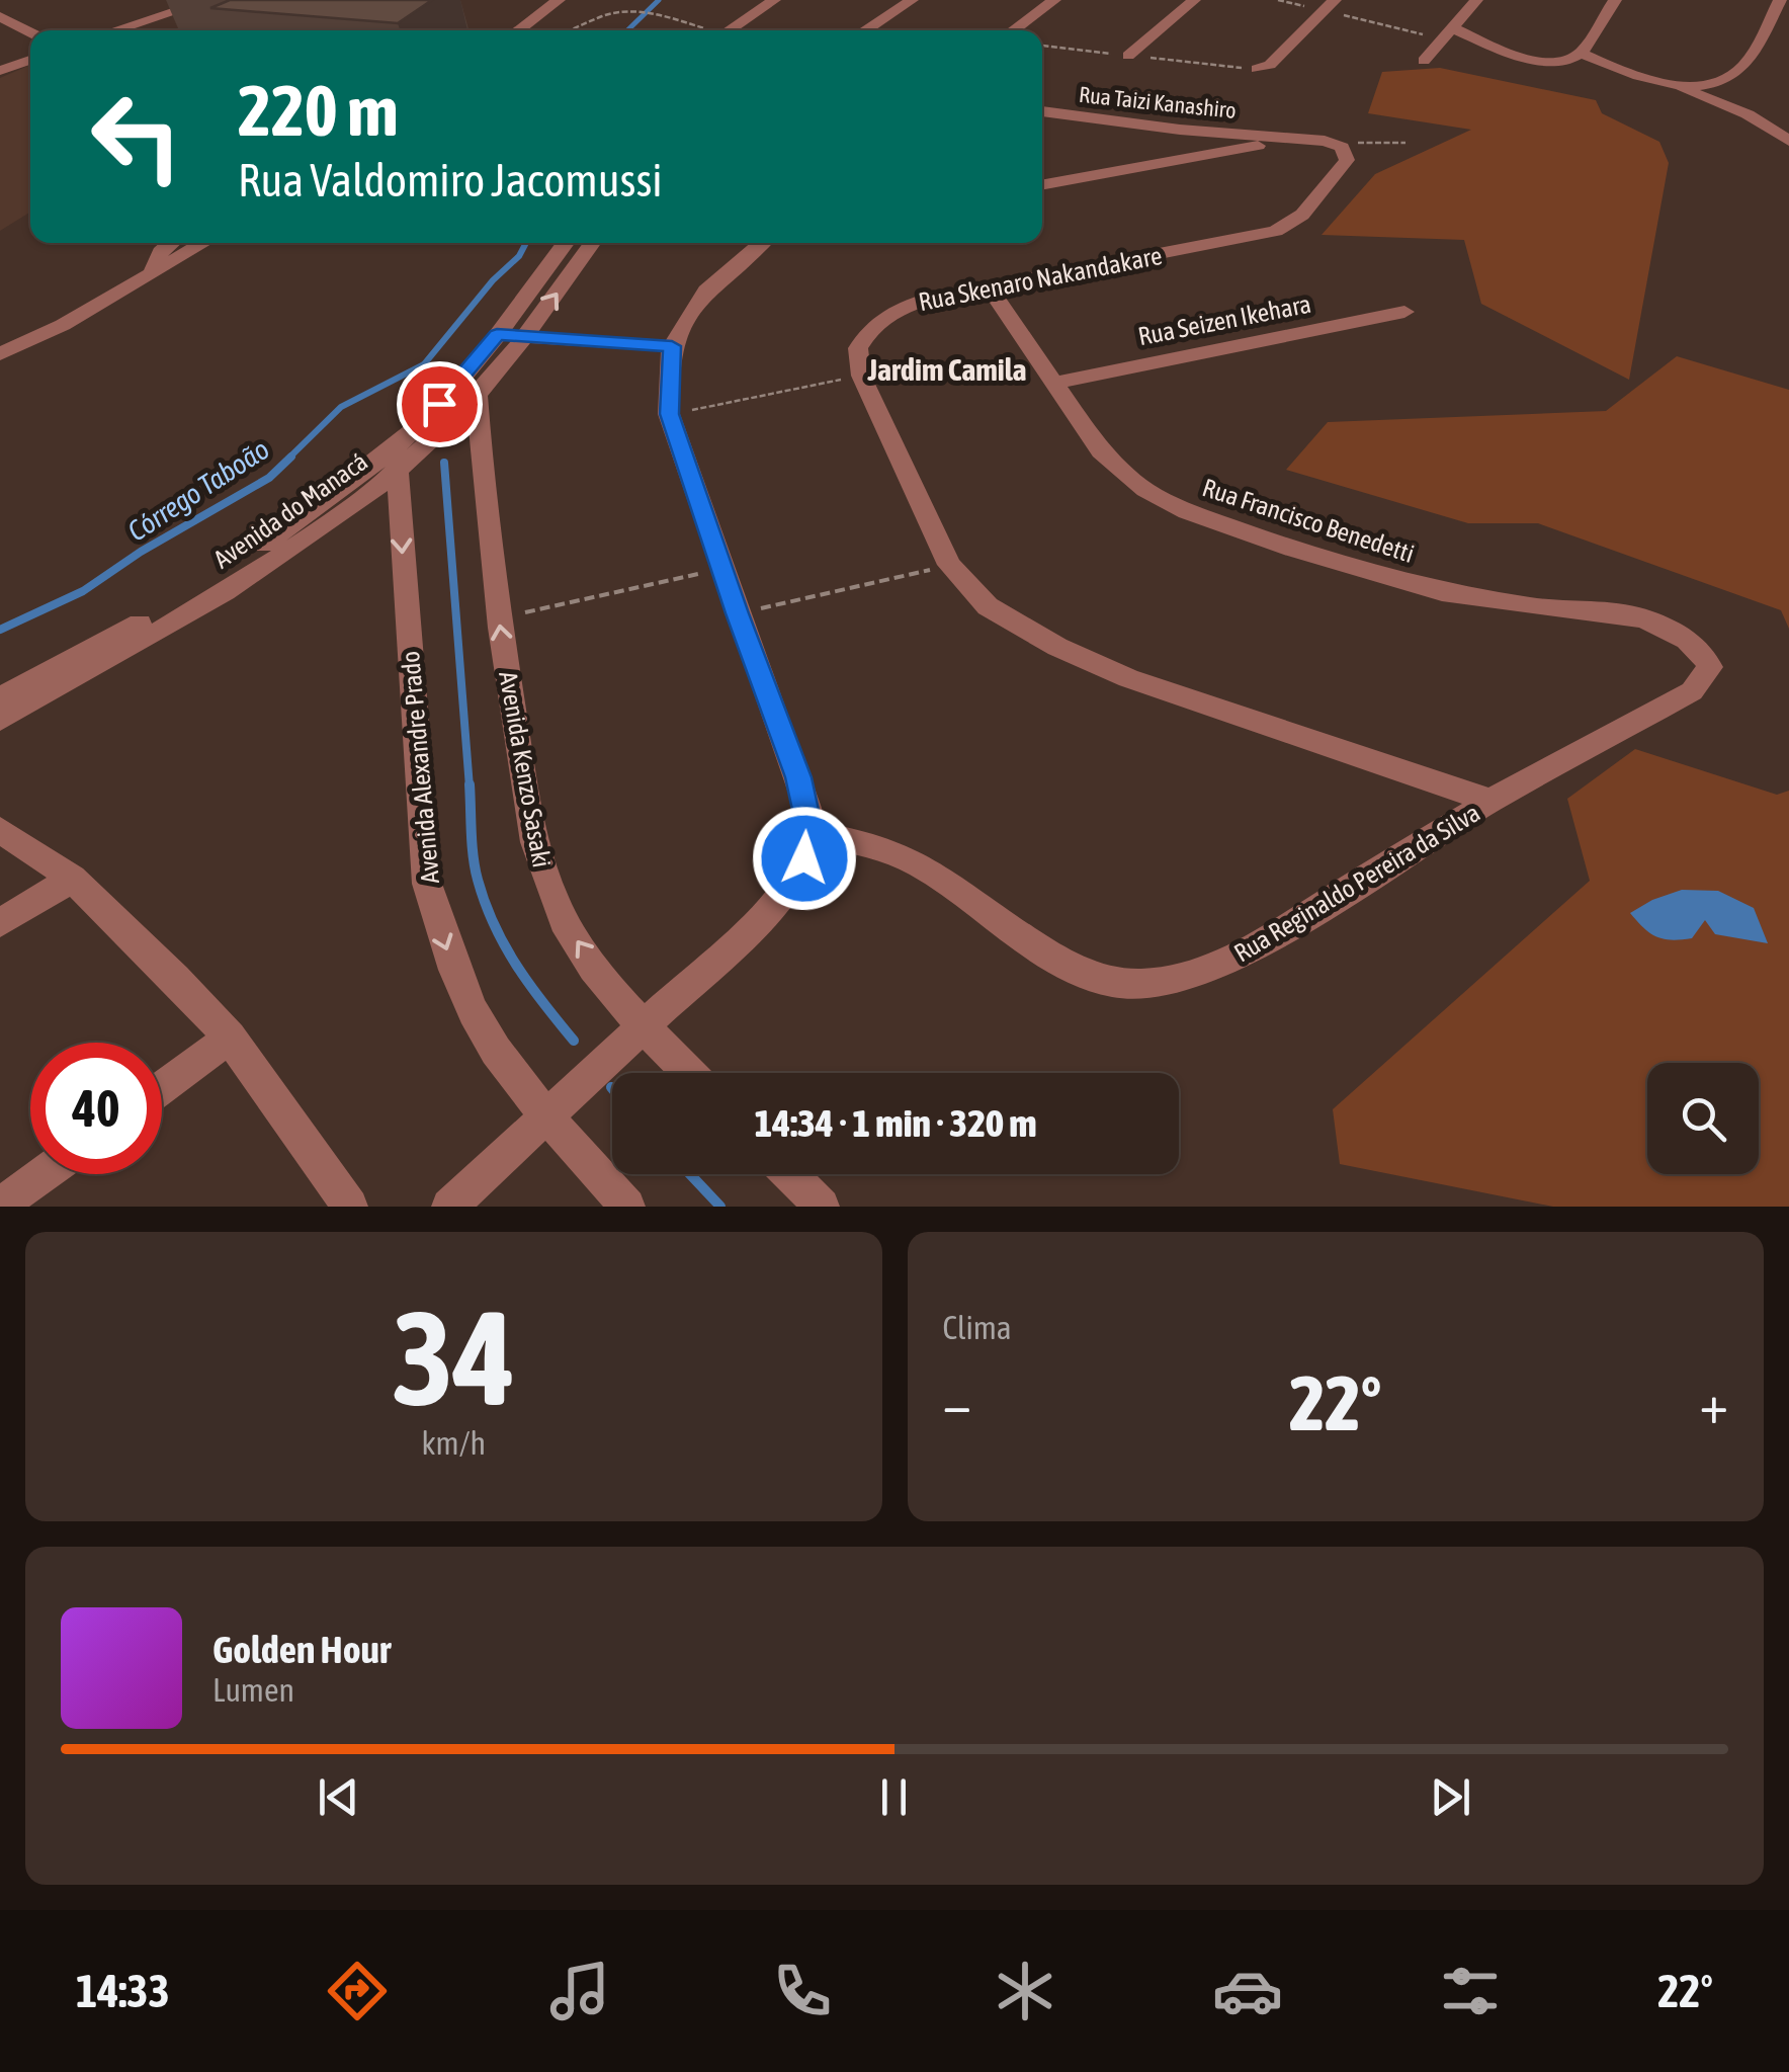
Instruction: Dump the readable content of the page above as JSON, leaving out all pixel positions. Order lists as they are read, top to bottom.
{
  "streets": {
    "street": [
      "Rua Taizi Kanashiro",
      "Rua Skenaro Nakandakare",
      "Rua Seizen Ikehara",
      "Avenida do Manacá",
      "Rua Francisco Benedetti",
      "Avenida Alexandre Prado",
      "Avenida Kenzo Sasaki",
      "Rua Reginaldo Pereira da Silva"
    ]
  },
  "crossings": [
    ["Rua Skenaro Nakandakare", "Rua Francisco Benedetti"],
    ["Rua Seizen Ikehara", "Rua Francisco Benedetti"],
    ["Avenida do Manacá", "Avenida Alexandre Prado"],
    ["Avenida do Manacá", "Avenida Kenzo Sasaki"],
    ["Rua Francisco Benedetti", "Rua Reginaldo Pereira da Silva"]
  ],
  "one_way": ["Avenida Alexandre Prado", "Avenida Kenzo Sasaki"],
  "districts": ["Jardim Camila"],
  "water": ["Córrego Taboão"],
  "page": {
    "turn": ["220 m", "Rua Valdomiro Jacomussi"],
    "limit": "40",
    "trip": "14:34 · 1 min · 320 m",
    "tile": [
      ["34", "km/h"],
      "Clima"
    ],
    "heat": ["−", "22°", "+"],
    "song": ["Golden Hour", "Lumen"],
    "tabs": ["14:33", "22°"]
  }
}
